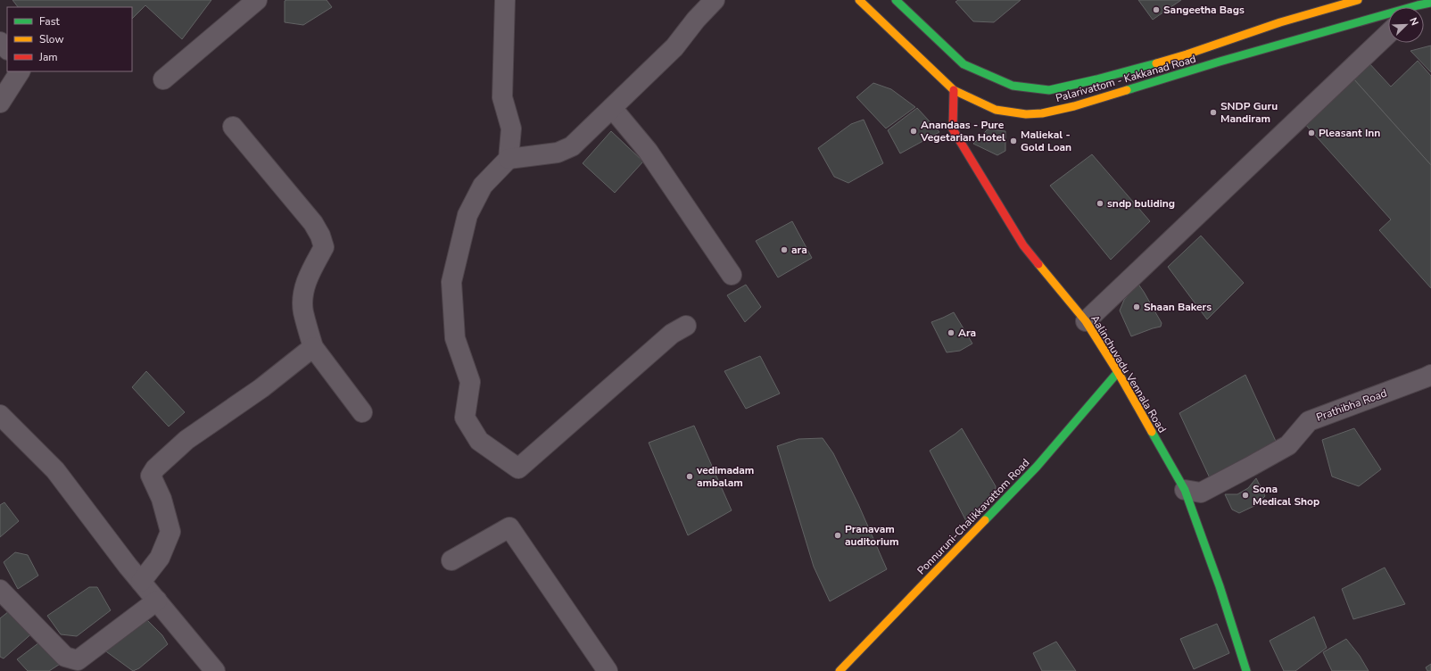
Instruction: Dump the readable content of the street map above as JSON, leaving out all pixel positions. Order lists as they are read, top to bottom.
{
  "streets": {
    "main road": ["Palarivattom - Kakkanad Road", "Aalinchuvadu Vennala Road", "Ponnuruni-Chalikkavattom Road"],
    "street": ["Prathibha Road"]
  },
  "crossings": [
    ["Palarivattom - Kakkanad Road", "Aalinchuvadu Vennala Road"],
    ["Aalinchuvadu Vennala Road", "Prathibha Road"],
    ["Aalinchuvadu Vennala Road", "Ponnuruni-Chalikkavattom Road"]
  ],
  "places": [
    "Sangeetha Bags",
    "SNDP Guru Mandiram",
    "Anandaas - Pure Vegetarian Hotel",
    "Pleasant Inn",
    "Maliekal - Gold Loan",
    "sndp buliding",
    "ara",
    "Shaan Bakers",
    "Ara",
    "vedimadam ambalam",
    "Sona Medical Shop",
    "Pranavam auditorium"
  ],
  "legend": ["Fast", "Slow", "Jam"],
  "north": "top right"
}
